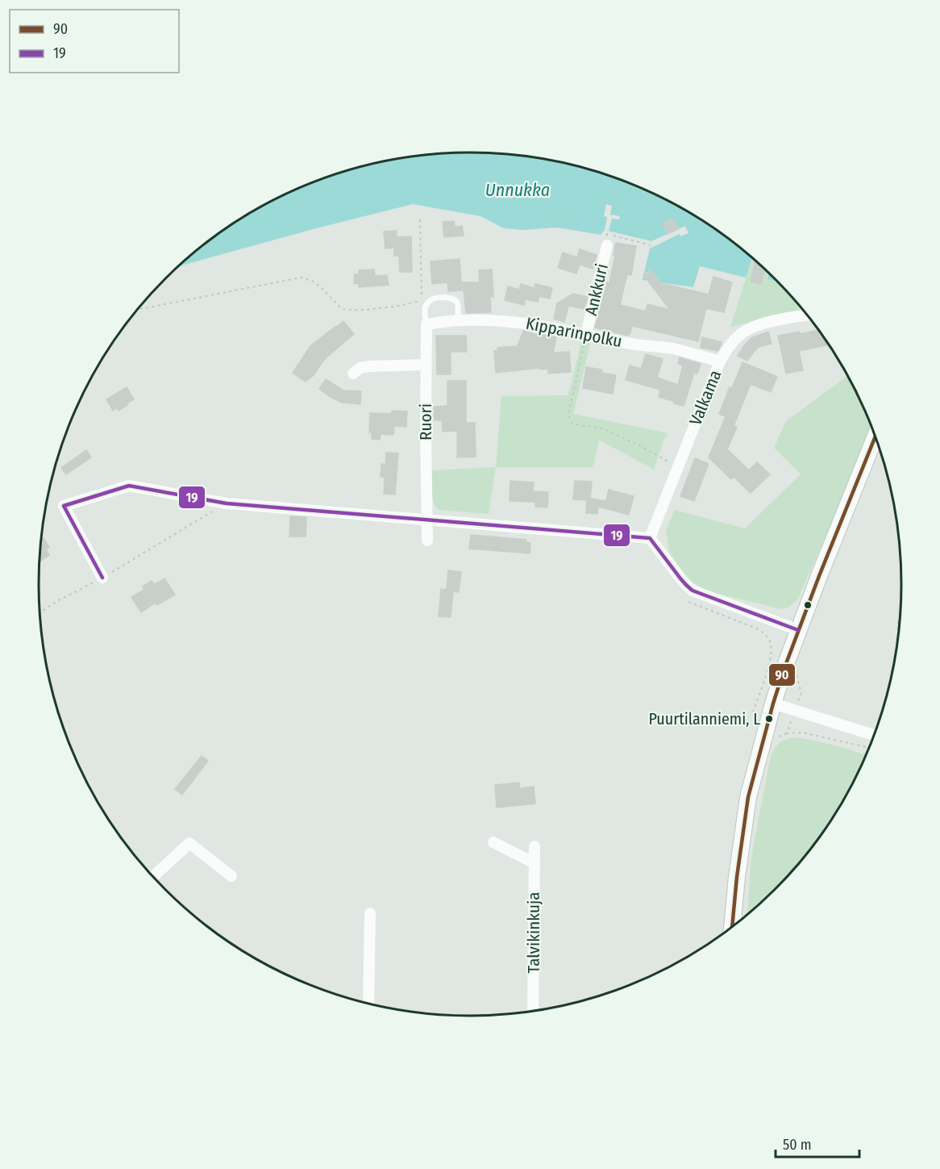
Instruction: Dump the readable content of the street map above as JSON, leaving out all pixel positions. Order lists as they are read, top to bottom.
{
  "streets": {
    "street": [
      "Ankkuri",
      "Kipparinpolku",
      "Valkama",
      "Ruori",
      "Talvikinkuja"
    ]
  },
  "crossings": [
    ["Ankkuri", "Kipparinpolku"],
    ["Kipparinpolku", "Valkama"],
    ["Kipparinpolku", "Ruori"]
  ],
  "water": ["Unnukka"],
  "places": ["Puurtilanniemi, L"],
  "lines": ["transit line 90", "transit line 19"],
  "legend": ["90", "19"],
  "scale_bar": "50 m"
}
